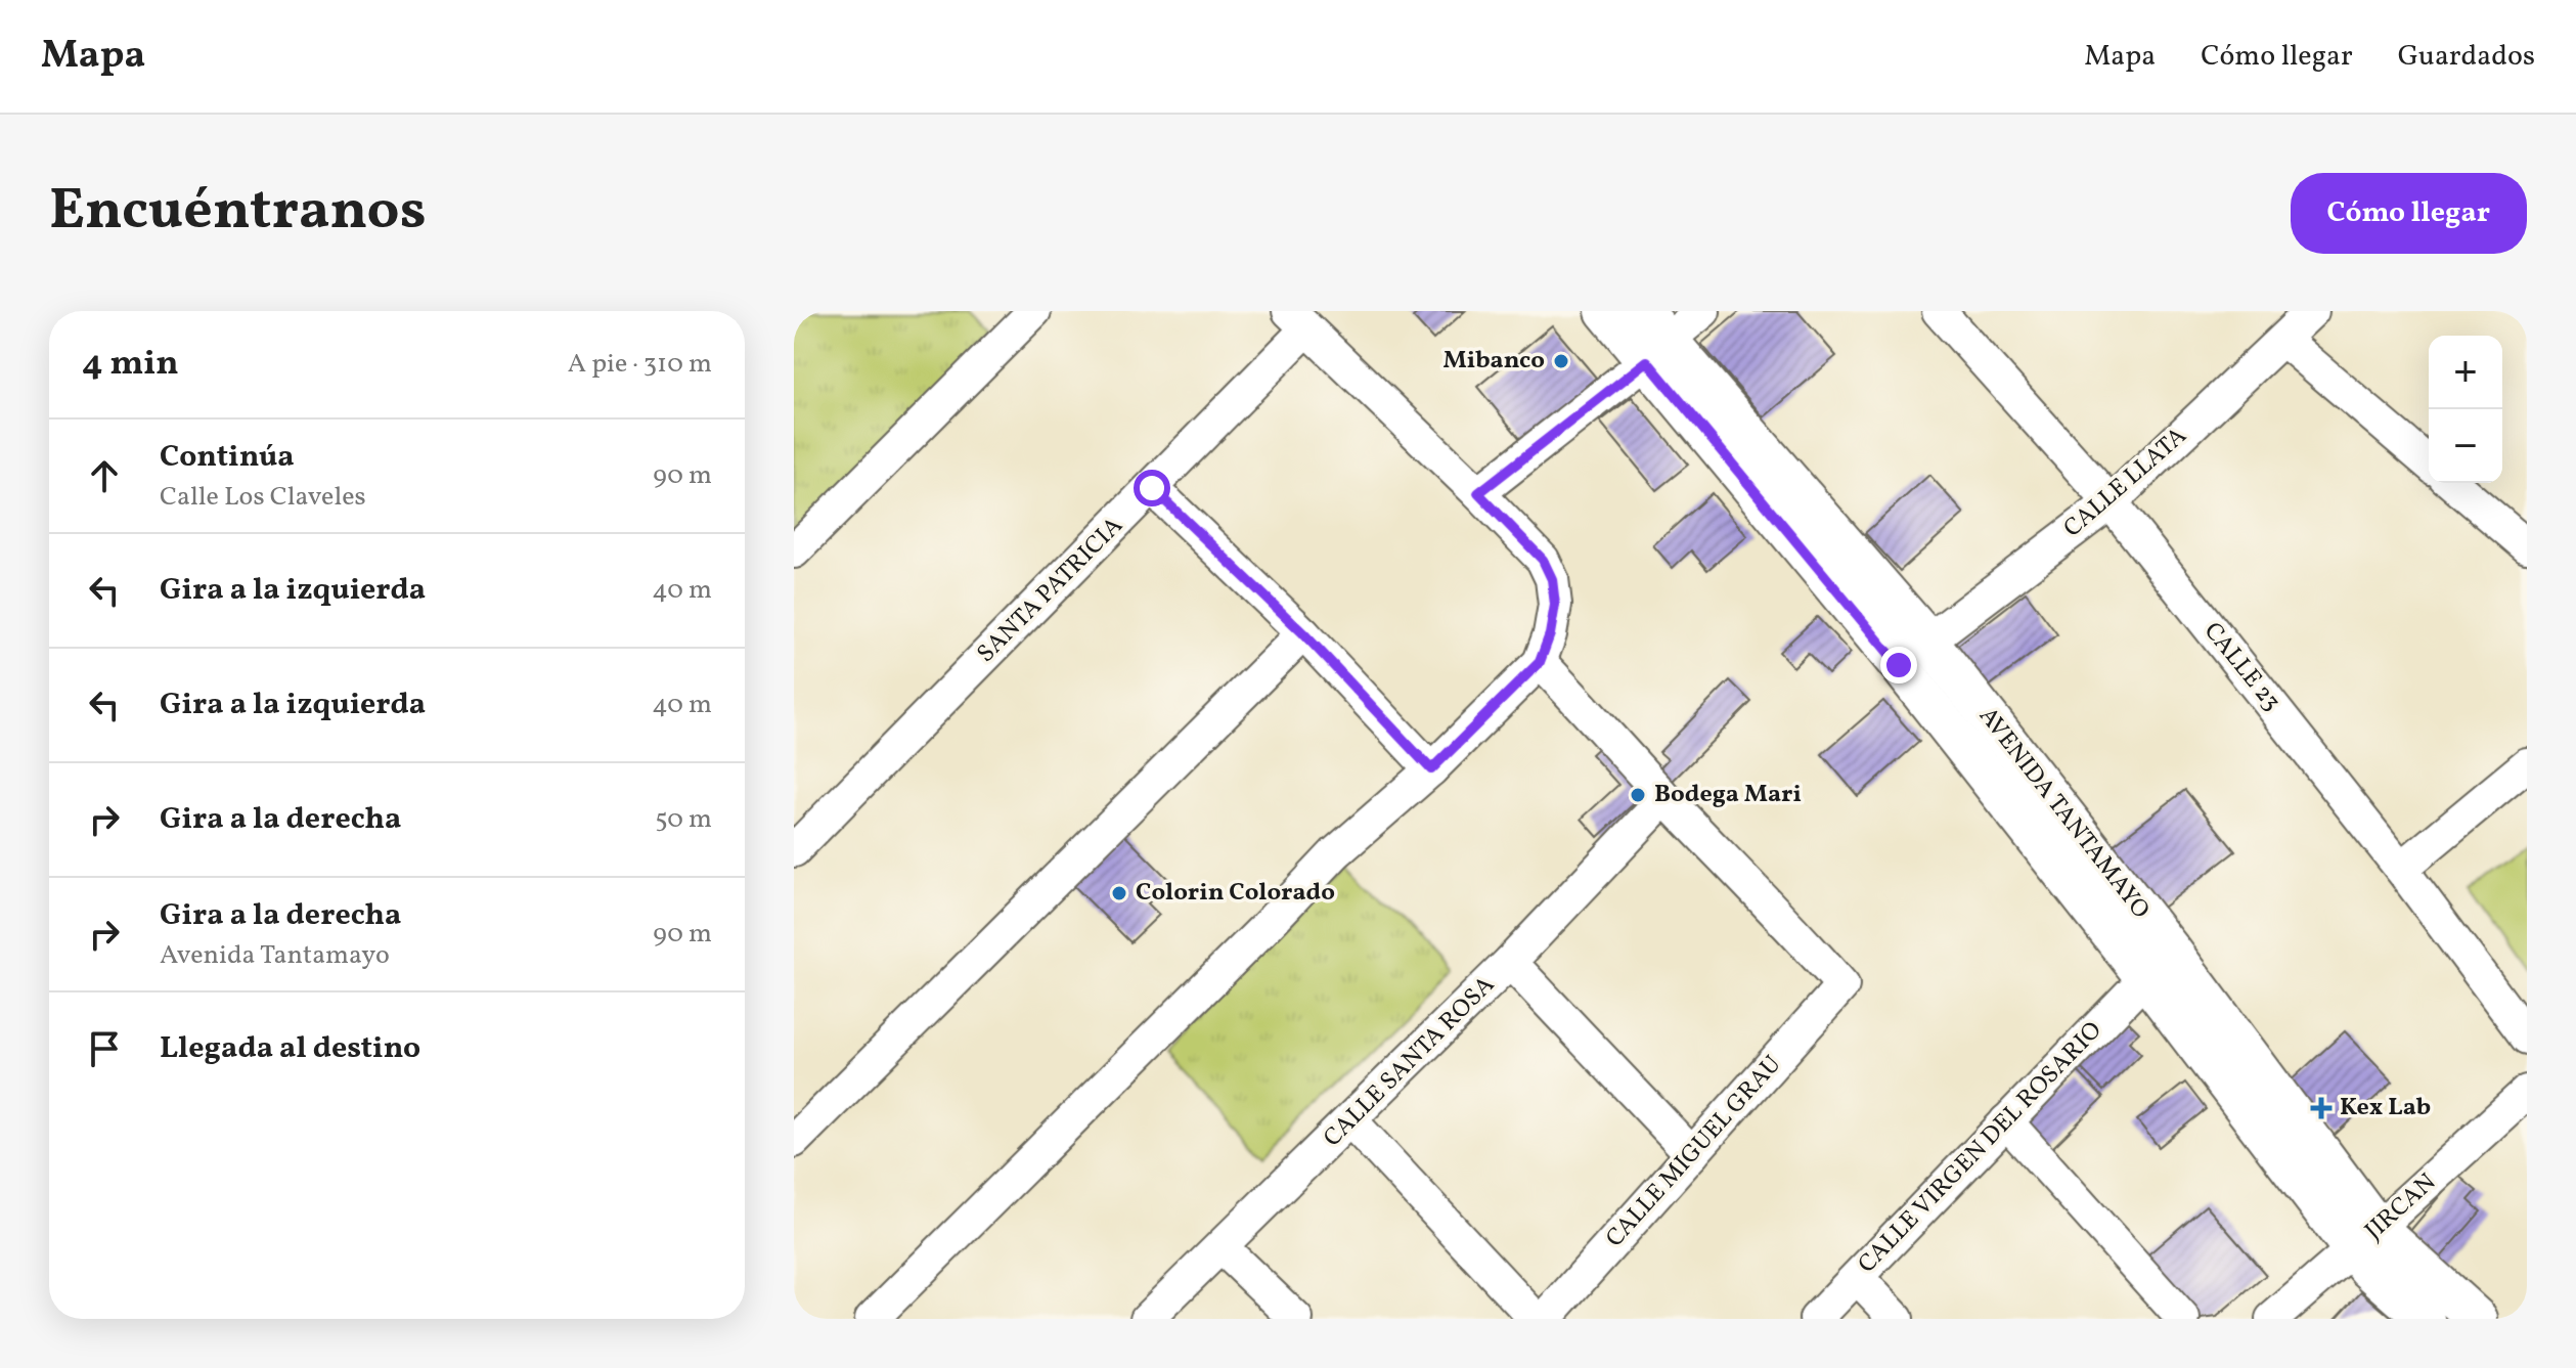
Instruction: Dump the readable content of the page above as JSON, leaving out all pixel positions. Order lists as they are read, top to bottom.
{
  "streets": {
    "street": [
      "CALLE LLATA",
      "SANTA PATRICIA",
      "CALLE 23",
      "AVENIDA TANTAMAYO",
      "CALLE SANTA ROSA",
      "CALLE VIRGEN DEL ROSARIO",
      "CALLE MIGUEL GRAU",
      "JIRCAN"
    ]
  },
  "crossings": [
    ["CALLE LLATA", "CALLE 23"],
    ["CALLE LLATA", "AVENIDA TANTAMAYO"],
    ["AVENIDA TANTAMAYO", "CALLE VIRGEN DEL ROSARIO"],
    ["AVENIDA TANTAMAYO", "JIRCAN"],
    ["CALLE SANTA ROSA", "CALLE MIGUEL GRAU"]
  ],
  "places": {
    "other": ["Mibanco", "Bodega Mari", "Colorin Colorado"],
    "health": ["Kex Lab"]
  },
  "page": {
    "header": "Mapa",
    "nav": ["Mapa", "Cómo llegar", "Guardados"],
    "title": "Encuéntranos",
    "buttons": "Cómo llegar",
    "heading": ["4 min", "A pie · 310 m"],
    "map_buttons": ["+", "−"],
    "list": [
      ["Continúa", "Calle Los Claveles", "90 m"],
      ["Gira a la izquierda", "40 m"],
      ["Gira a la izquierda", "40 m"],
      ["Gira a la derecha", "50 m"],
      ["Gira a la derecha", "Avenida Tantamayo", "90 m"],
      "Llegada al destino"
    ]
  }
}
